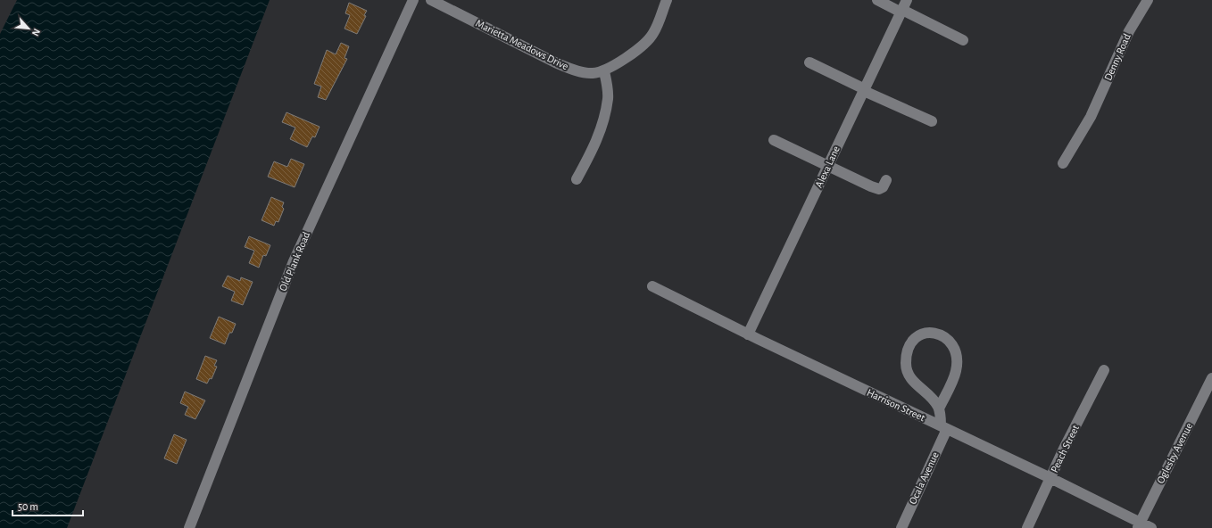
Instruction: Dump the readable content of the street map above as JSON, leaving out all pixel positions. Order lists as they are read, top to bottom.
{
  "streets": {
    "street": [
      "Marietta Meadows Drive",
      "Denny Road",
      "Alexa Lane",
      "Old Plank Road",
      "Harrison Street",
      "Peach Street",
      "Oglesby Avenue",
      "Ocala Avenue"
    ]
  },
  "crossings": [
    ["Alexa Lane", "Harrison Street"],
    ["Harrison Street", "Peach Street"],
    ["Harrison Street", "Oglesby Avenue"],
    ["Harrison Street", "Ocala Avenue"]
  ],
  "scale_bar": "50 m",
  "north": "bottom right"
}
